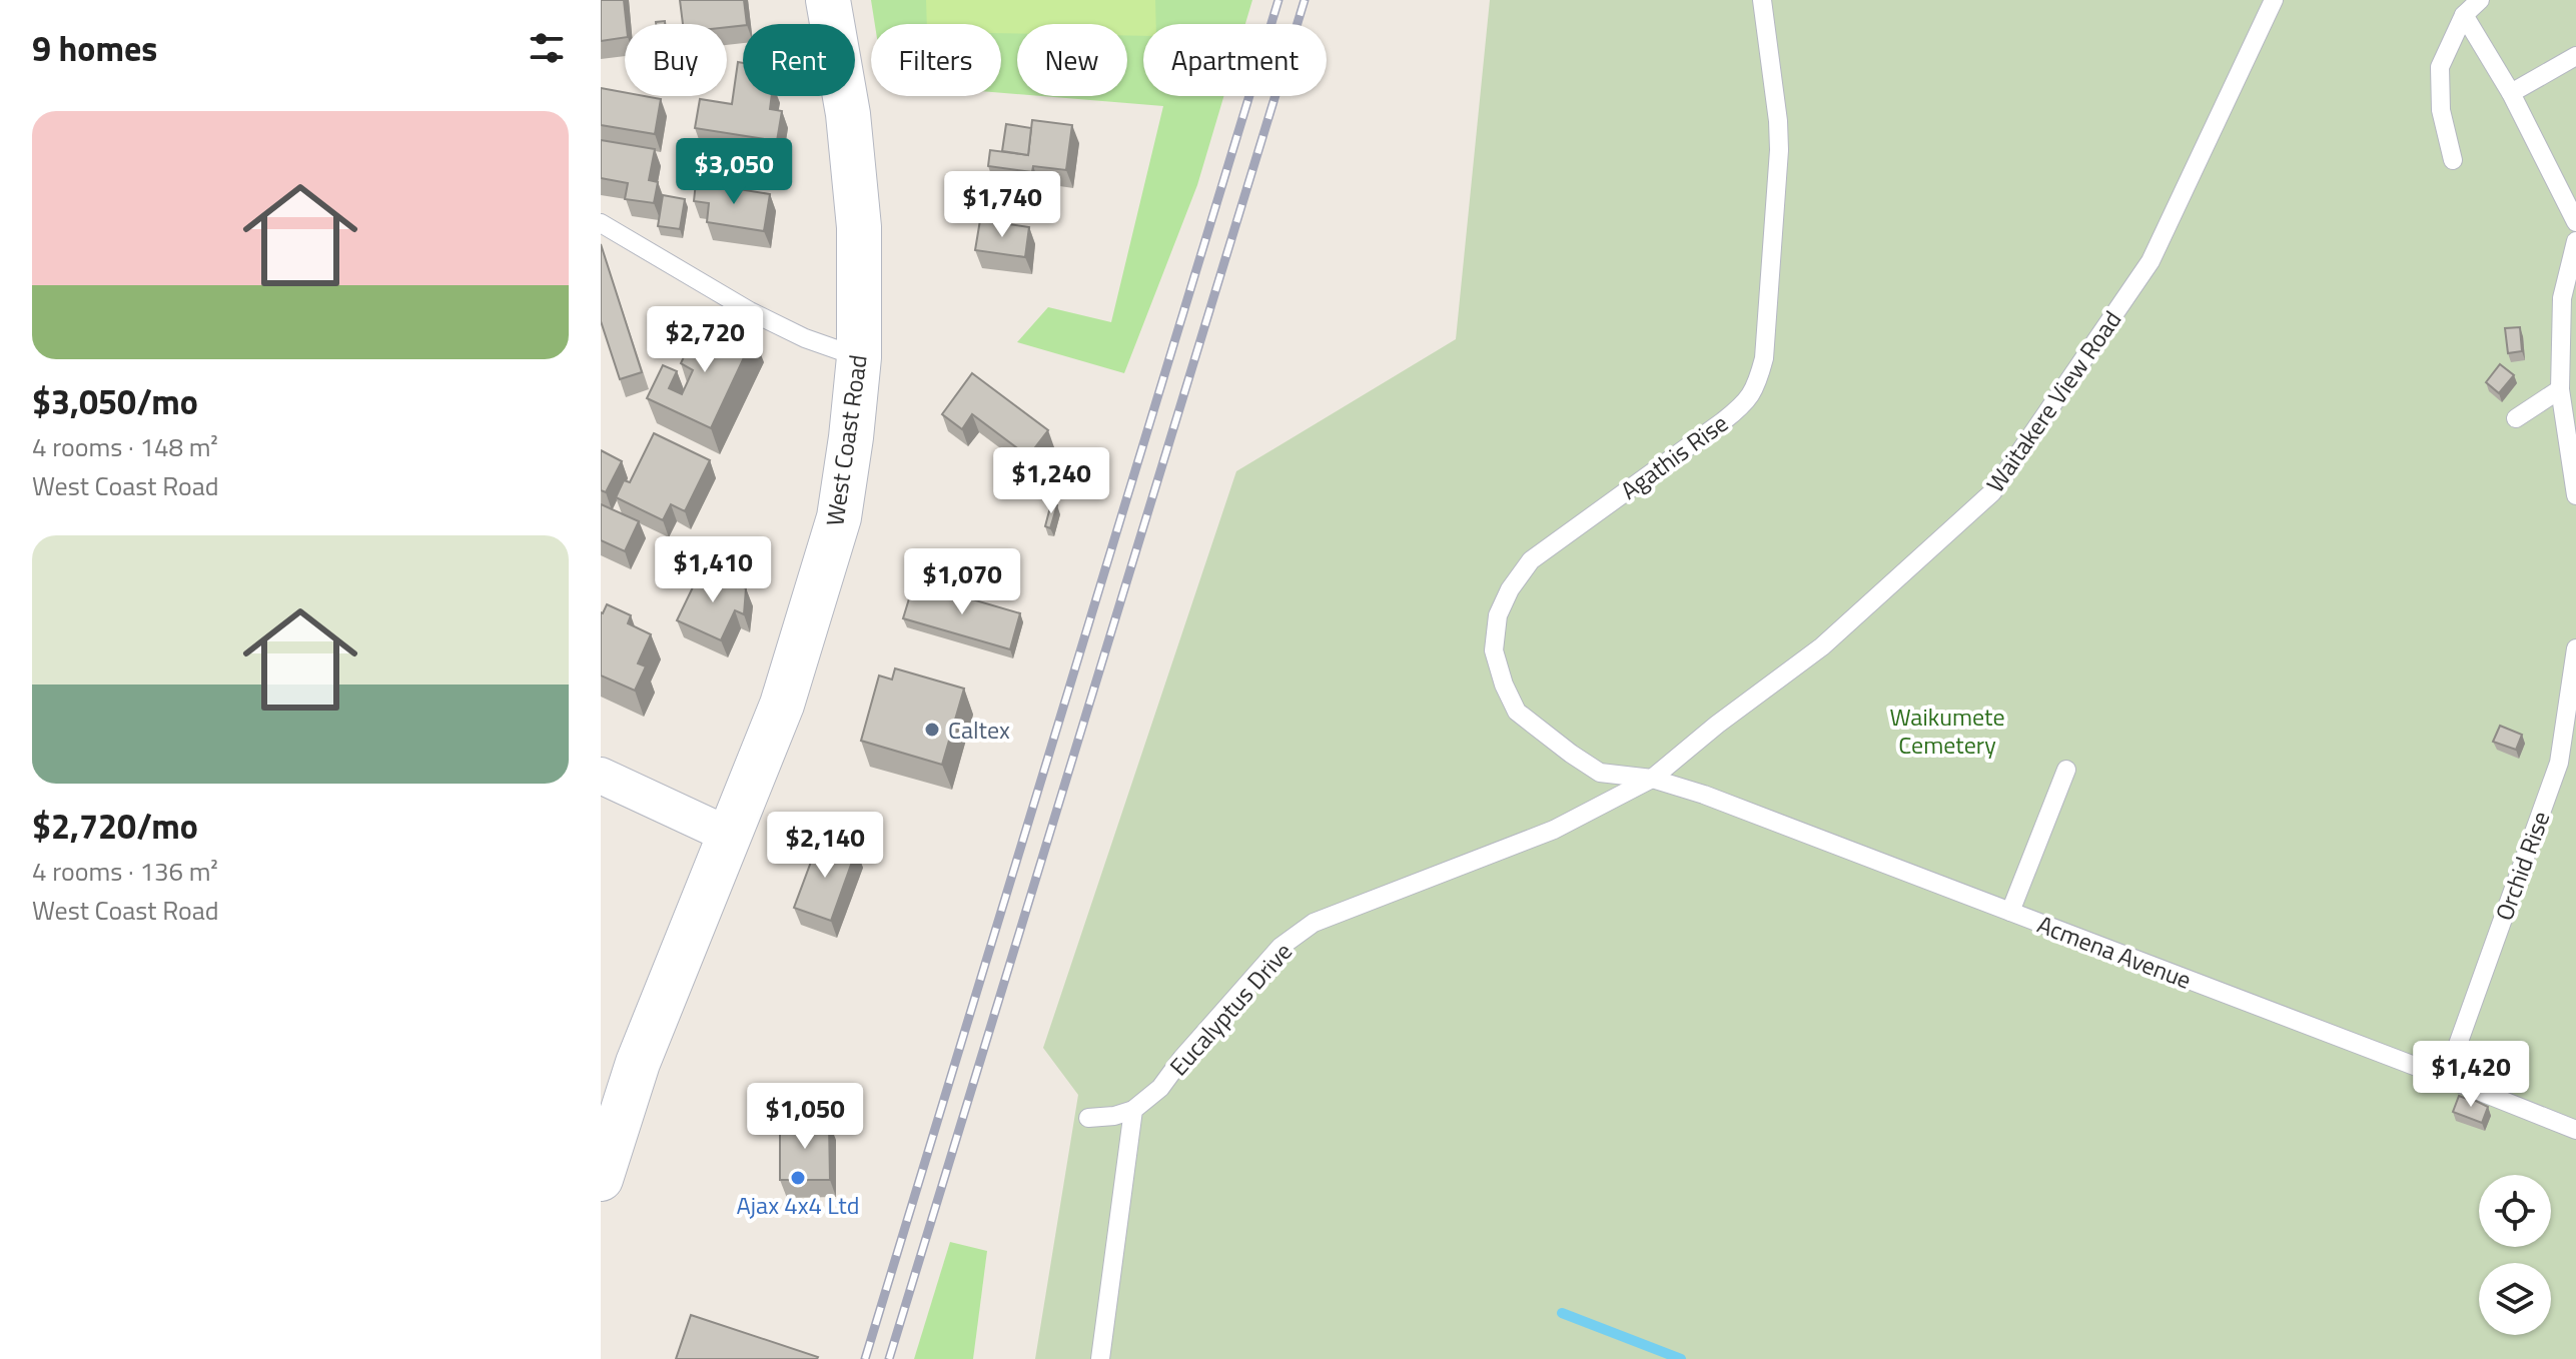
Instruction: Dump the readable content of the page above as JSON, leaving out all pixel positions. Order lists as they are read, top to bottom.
{
  "streets": {
    "main road": ["West Coast Road"],
    "lane": [
      "Waitakere View Road",
      "Agathis Rise",
      "Orchid Rise",
      "Acmena Avenue",
      "Eucalyptus Drive"
    ]
  },
  "crossings": [
    ["Waitakere View Road", "Agathis Rise"],
    ["Waitakere View Road", "Acmena Avenue"],
    ["Waitakere View Road", "Eucalyptus Drive"],
    ["Agathis Rise", "Acmena Avenue"],
    ["Agathis Rise", "Eucalyptus Drive"],
    ["Orchid Rise", "Acmena Avenue"],
    ["Acmena Avenue", "Eucalyptus Drive"]
  ],
  "parks": ["Waikumete Cemetery"],
  "places": ["Caltex", "Ajax 4x4 Ltd"],
  "page": {
    "heading": "9 homes",
    "chip": [
      "Buy",
      "Rent",
      "Filters",
      "New",
      "Apartment"
    ],
    "list": [
      {
        "name": "$3,050/mo",
        "note": "4 rooms · 148 m² · West Coast Road"
      },
      {
        "name": "$2,720/mo",
        "note": "4 rooms · 136 m² · West Coast Road"
      }
    ],
    "price": [
      "$3,050",
      "$1,740",
      "$2,720",
      "$1,240",
      "$1,410",
      "$1,070",
      "$2,140",
      "$1,420",
      "$1,050"
    ]
  }
}
